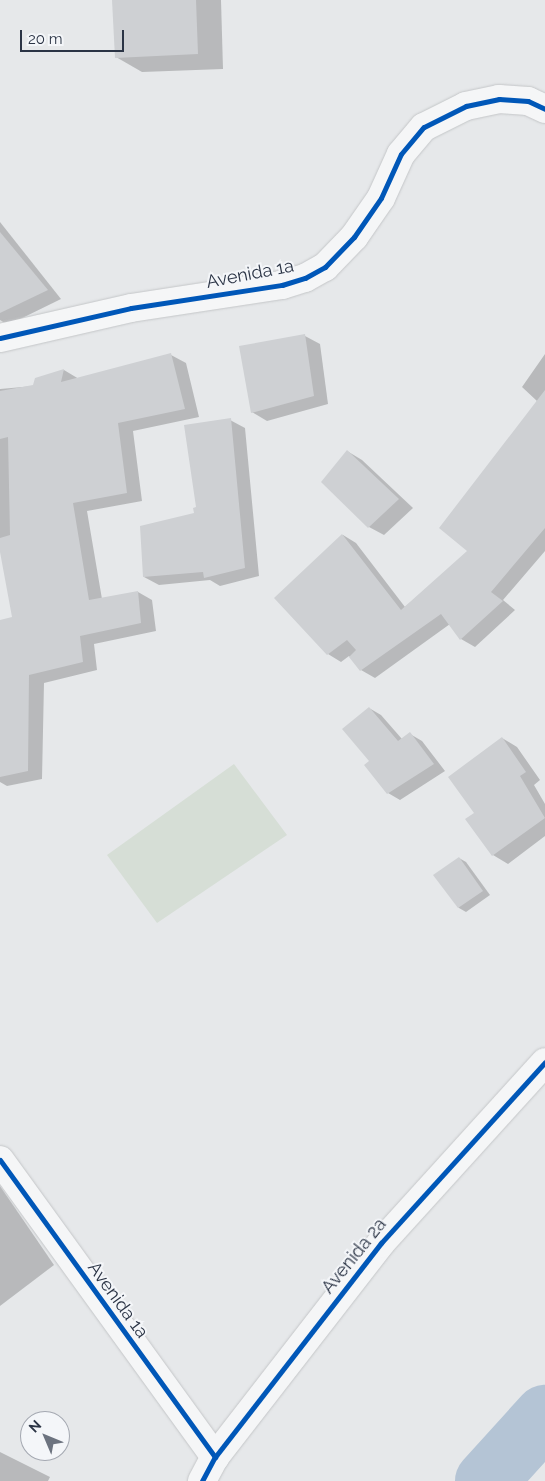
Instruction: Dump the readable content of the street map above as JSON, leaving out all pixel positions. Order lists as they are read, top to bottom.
{
  "streets": {
    "street": ["Avenida 1a", "Avenida 2a"]
  },
  "crossings": [
    ["Avenida 1a", "Avenida 2a"]
  ],
  "scale_bar": "20 m",
  "north": "top left"
}
